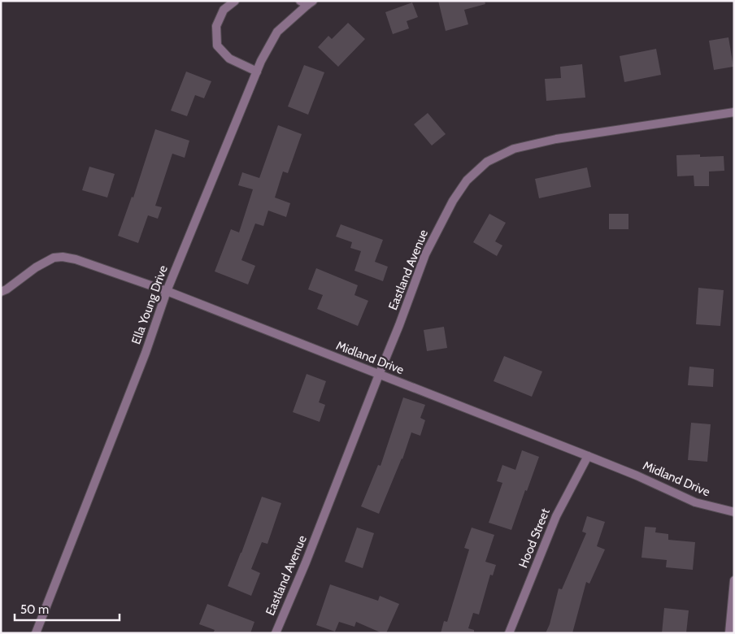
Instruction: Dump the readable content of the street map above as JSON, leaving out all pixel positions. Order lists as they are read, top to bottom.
{
  "streets": {
    "street": [
      "Eastland Avenue",
      "Ella Young Drive",
      "Midland Drive",
      "Hood Street"
    ]
  },
  "crossings": [
    ["Eastland Avenue", "Midland Drive"],
    ["Ella Young Drive", "Midland Drive"],
    ["Midland Drive", "Hood Street"]
  ],
  "scale_bar": "50 m"
}
